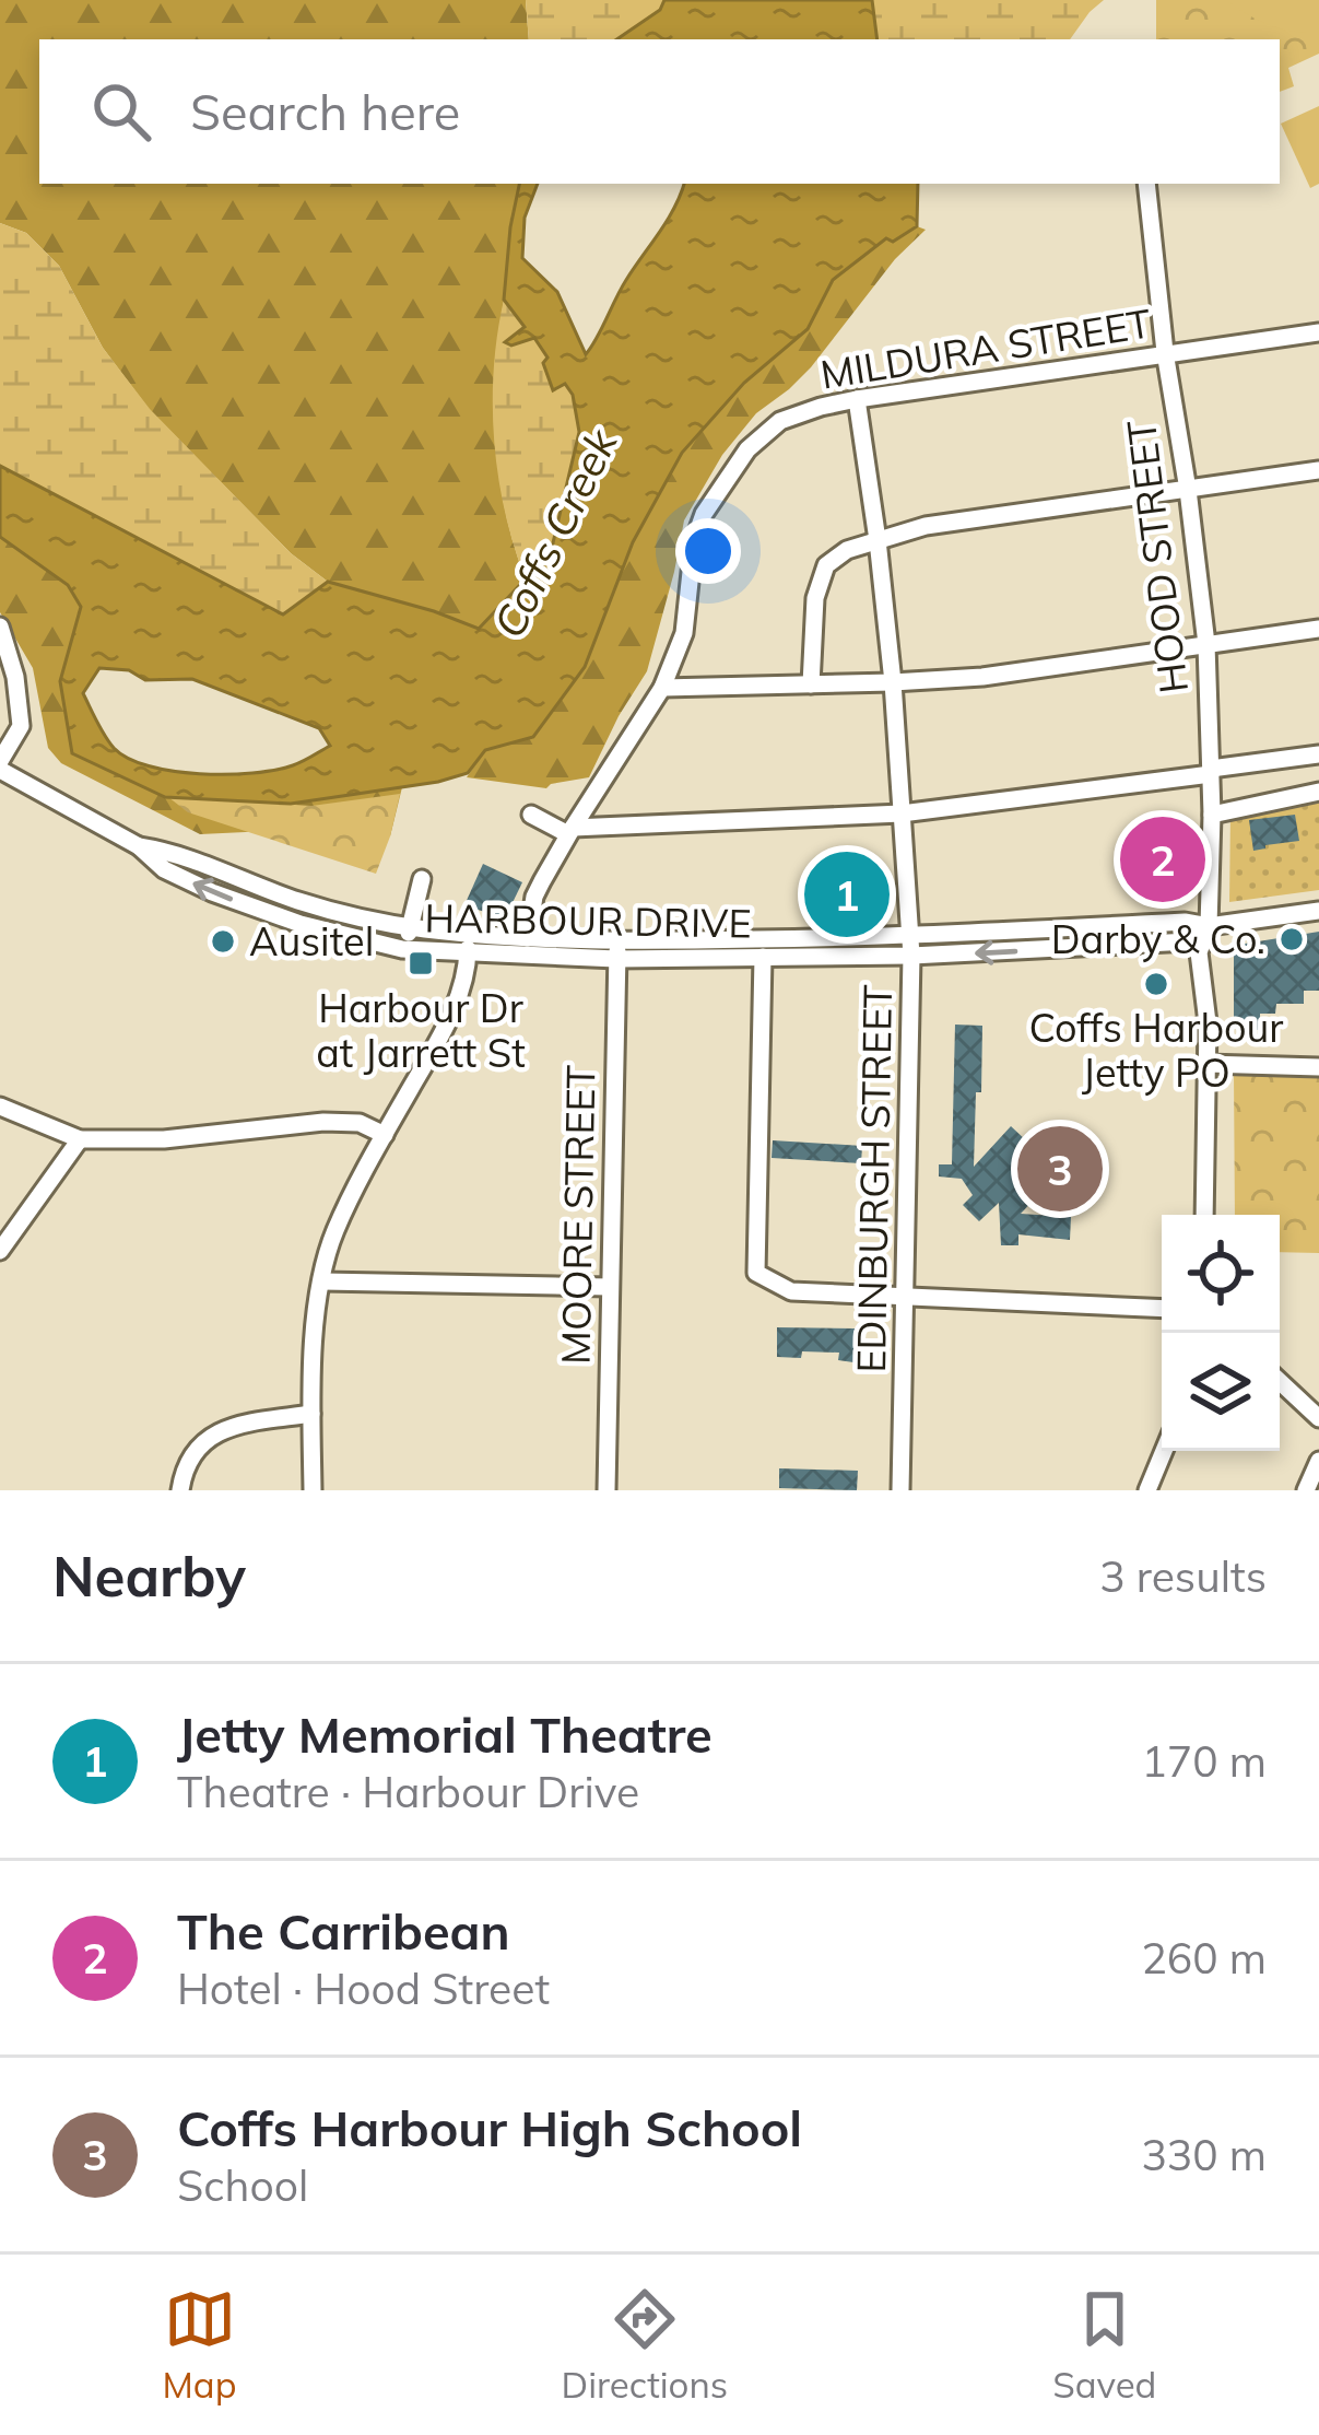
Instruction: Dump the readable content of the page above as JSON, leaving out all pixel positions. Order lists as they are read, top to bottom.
{
  "streets": {
    "street": [
      "MILDURA STREET",
      "HOOD STREET",
      "HARBOUR DRIVE",
      "EDINBURGH STREET",
      "MOORE STREET"
    ]
  },
  "crossings": [
    ["MILDURA STREET", "HOOD STREET"],
    ["MILDURA STREET", "HARBOUR DRIVE"],
    ["MILDURA STREET", "EDINBURGH STREET"],
    ["HOOD STREET", "HARBOUR DRIVE"],
    ["HARBOUR DRIVE", "EDINBURGH STREET"],
    ["HARBOUR DRIVE", "MOORE STREET"]
  ],
  "water": ["Coffs Creek"],
  "places": {
    "other": ["Darby & Co.", "Ausitel", "Coffs Harbour Jetty PO"],
    "transit": ["Harbour Dr at Jarrett St"]
  },
  "page": {
    "search": "Search here",
    "pins": ["2", "1", "3"],
    "heading": ["Nearby", "3 results"],
    "list": [
      {
        "mark": "1",
        "name": "Jetty Memorial Theatre",
        "note": "Theatre · Harbour Drive",
        "value": "170 m"
      },
      {
        "mark": "2",
        "name": "The Carribean",
        "note": "Hotel · Hood Street",
        "value": "260 m"
      },
      {
        "mark": "3",
        "name": "Coffs Harbour High School",
        "note": "School",
        "value": "330 m"
      }
    ],
    "nav": ["Map", "Directions", "Saved"]
  }
}
